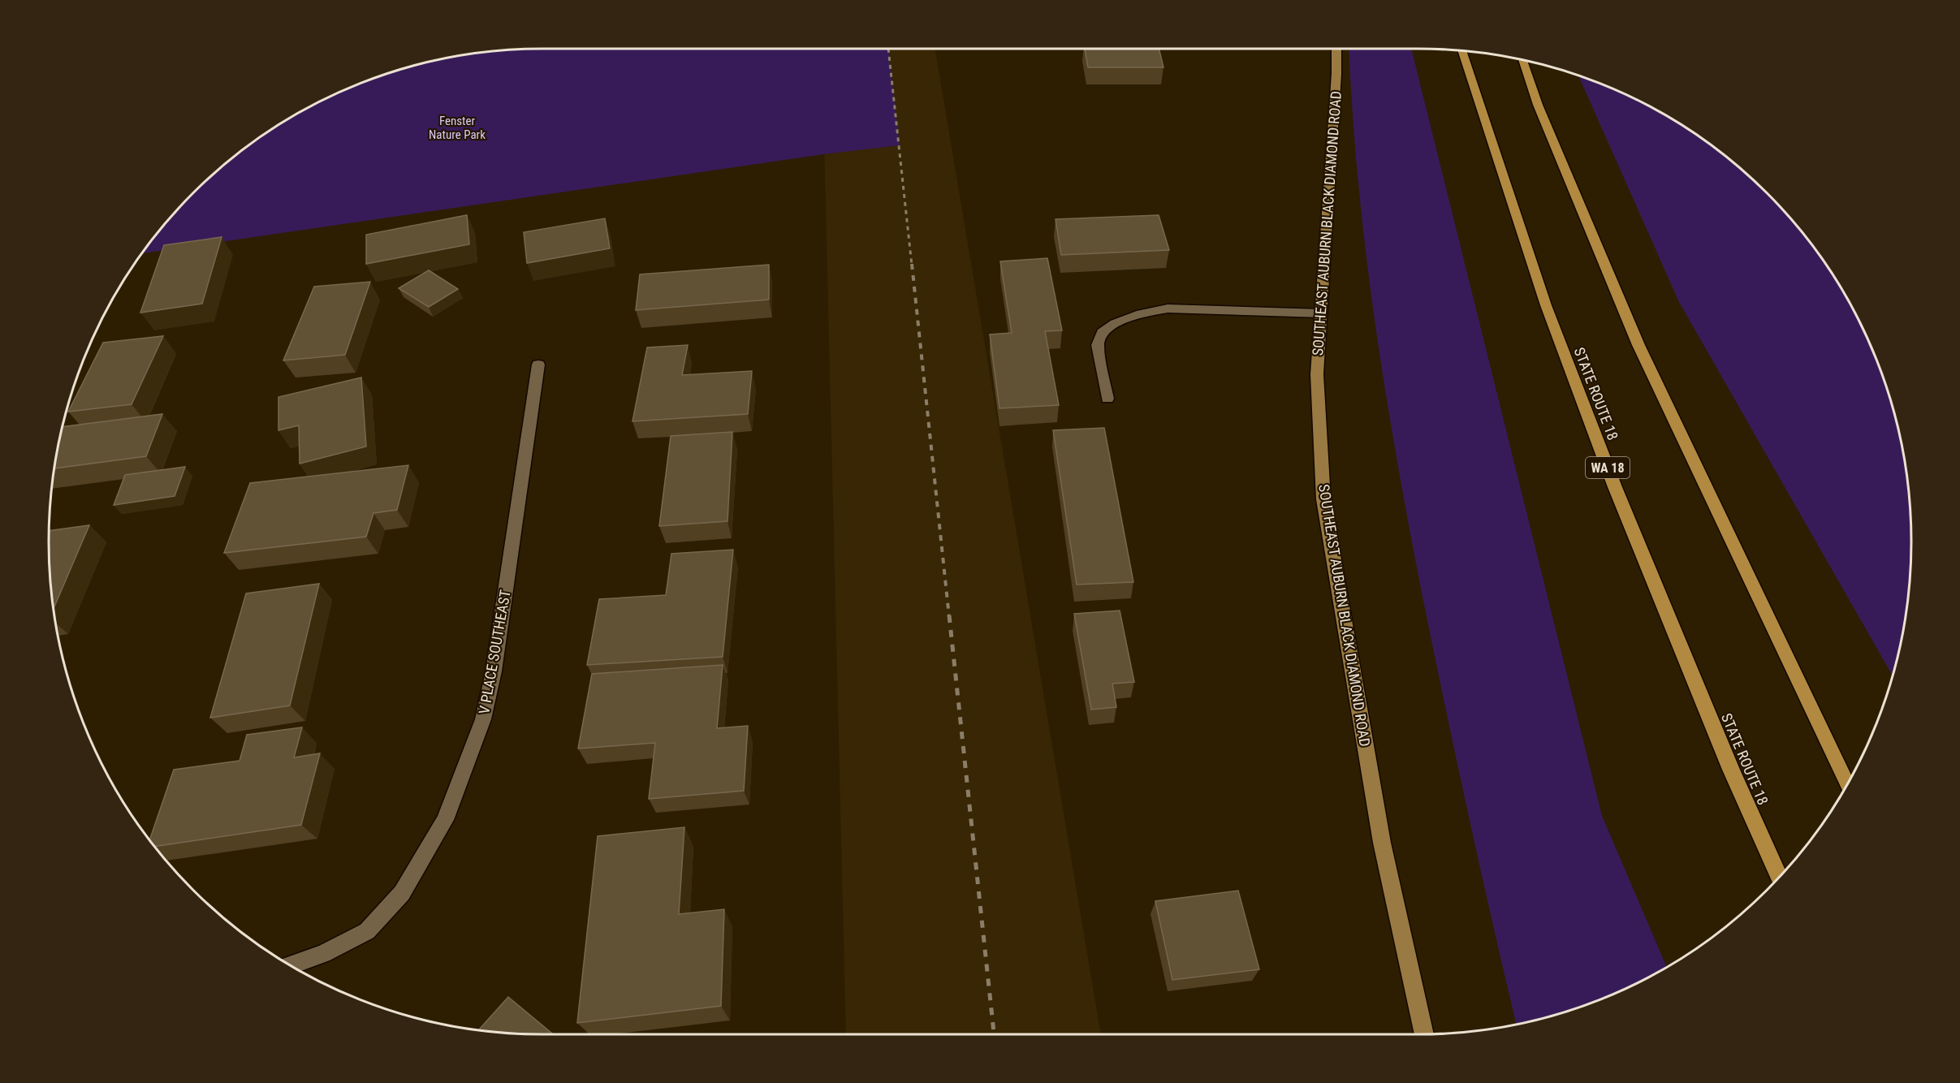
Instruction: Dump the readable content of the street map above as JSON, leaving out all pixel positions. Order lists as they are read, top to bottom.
{
  "streets": {
    "highway": ["STATE ROUTE 18", "WA 18"],
    "main road": ["SOUTHEAST AUBURN BLACK DIAMOND ROAD"],
    "street": ["V PLACE SOUTHEAST"]
  },
  "parks": ["Fenster Nature Park"]
}
